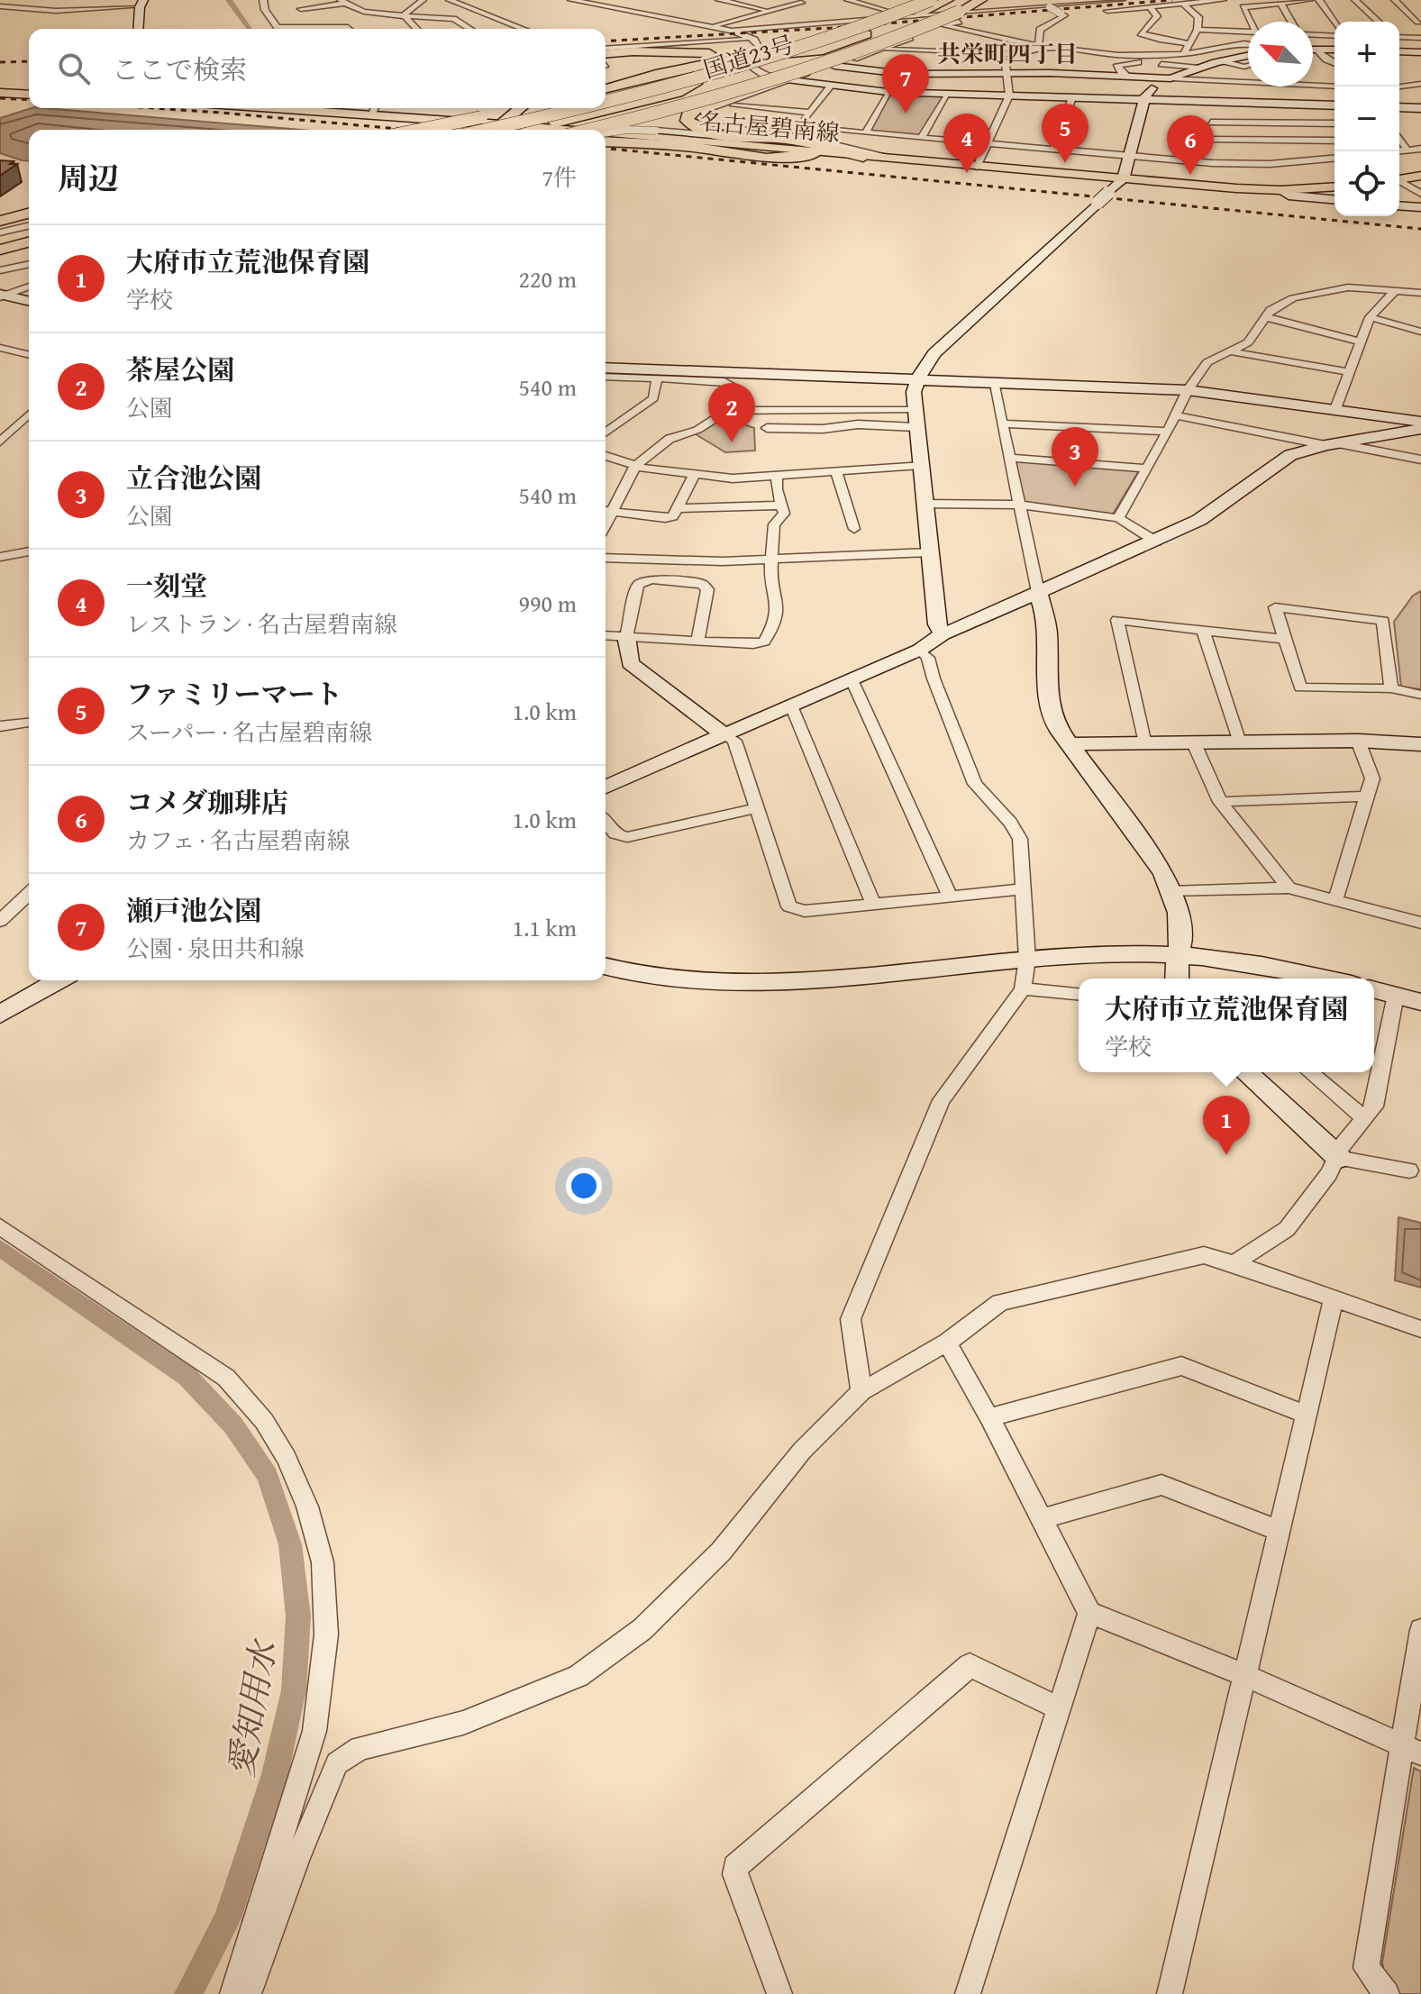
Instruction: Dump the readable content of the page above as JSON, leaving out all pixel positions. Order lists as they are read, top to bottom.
{
  "streets": {
    "highway": ["国道23号"],
    "main road": ["名古屋碧南線"]
  },
  "districts": ["共栄町四丁目"],
  "water": ["愛知用水"],
  "north": "top left",
  "page": {
    "map_buttons": ["+", "−"],
    "search": "ここで検索",
    "pins": [
      "7",
      "5",
      "4",
      "6",
      "2",
      "3",
      "1"
    ],
    "heading": ["周辺", "7件"],
    "list": [
      {
        "mark": "1",
        "name": "大府市立荒池保育園",
        "note": "学校",
        "value": "220 m"
      },
      {
        "mark": "2",
        "name": "茶屋公園",
        "note": "公園",
        "value": "540 m"
      },
      {
        "mark": "3",
        "name": "立合池公園",
        "note": "公園",
        "value": "540 m"
      },
      {
        "mark": "4",
        "name": "一刻堂",
        "note": "レストラン · 名古屋碧南線",
        "value": "990 m"
      },
      {
        "mark": "5",
        "name": "ファミリーマート",
        "note": "スーパー · 名古屋碧南線",
        "value": "1.0 km"
      },
      {
        "mark": "6",
        "name": "コメダ珈琲店",
        "note": "カフェ · 名古屋碧南線",
        "value": "1.0 km"
      },
      {
        "mark": "7",
        "name": "瀬戸池公園",
        "note": "公園 · 泉田共和線",
        "value": "1.1 km"
      }
    ],
    "popup": ["大府市立荒池保育園", "学校"]
  }
}
